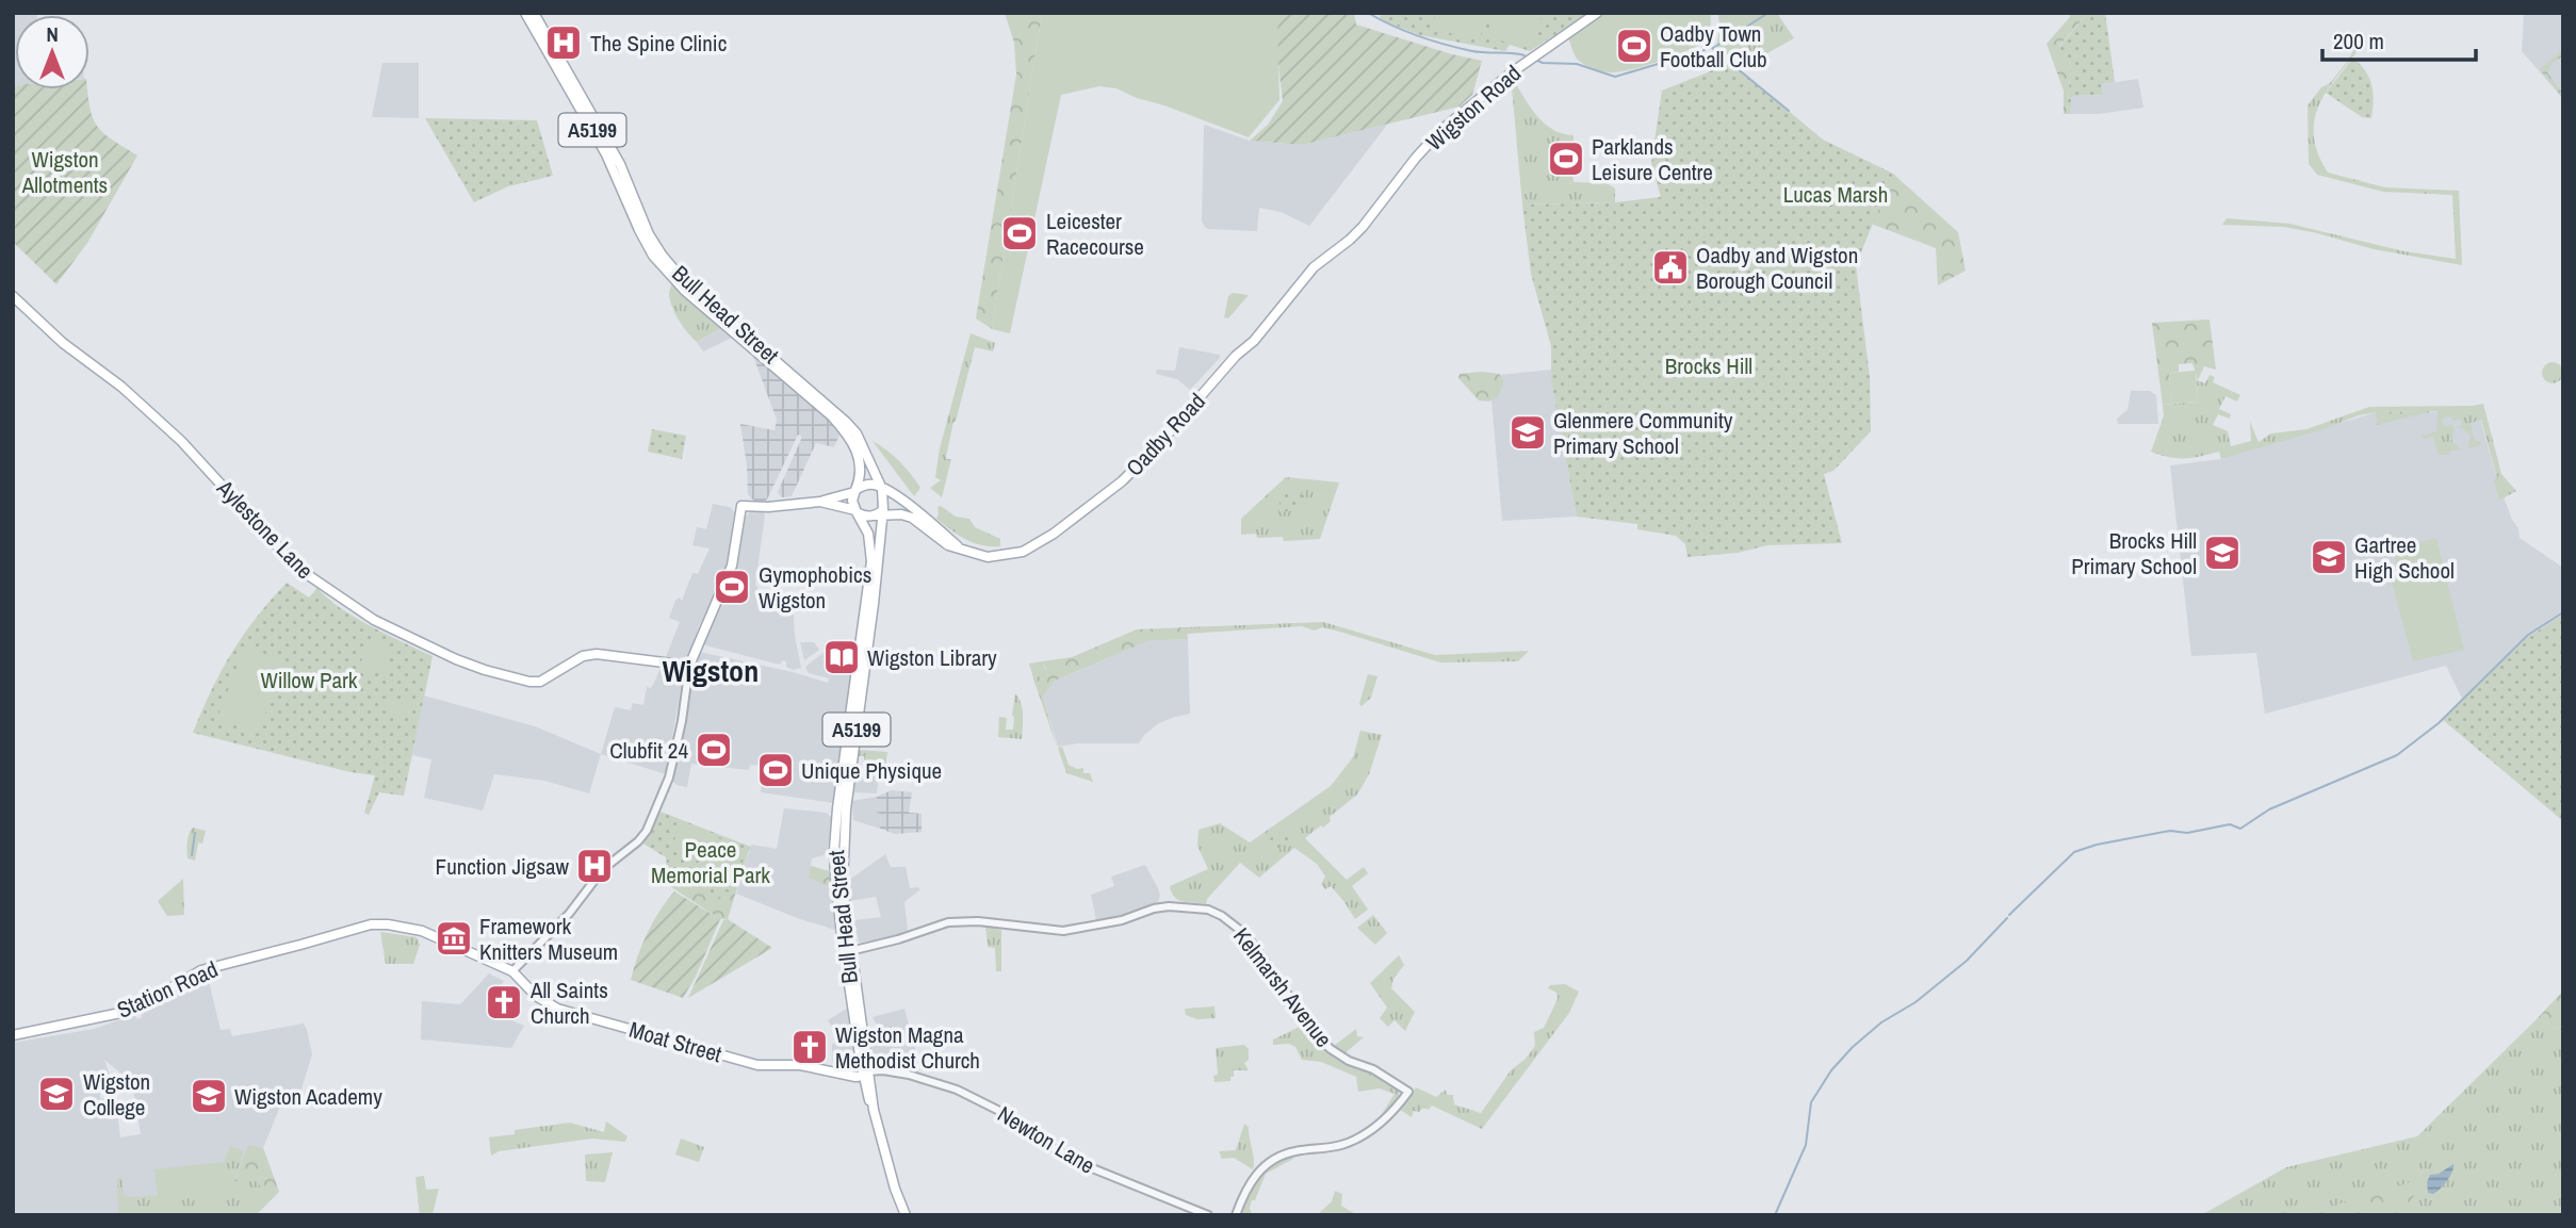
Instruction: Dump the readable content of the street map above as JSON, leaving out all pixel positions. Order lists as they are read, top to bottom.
{
  "streets": {
    "main road": [
      "Wigston Road",
      "A5199",
      "Bull Head Street",
      "Oadby Road",
      "Aylestone Lane",
      "Station Road",
      "Moat Street"
    ],
    "street": ["Kelmarsh Avenue", "Newton Lane"]
  },
  "crossings": [
    ["Wigston Road", "Oadby Road"],
    ["A5199", "Bull Head Street"],
    ["A5199", "Moat Street"],
    ["A5199", "Newton Lane"],
    ["Bull Head Street", "Oadby Road"],
    ["Bull Head Street", "Kelmarsh Avenue"],
    ["Bull Head Street", "Moat Street"],
    ["Bull Head Street", "Newton Lane"],
    ["Station Road", "Moat Street"],
    ["Moat Street", "Newton Lane"]
  ],
  "districts": ["Wigston"],
  "parks": [
    "Wigston Allotments",
    "Lucas Marsh",
    "Brocks Hill",
    "Willow Park",
    "Peace Memorial Park"
  ],
  "places": {
    "hospital": ["The Spine Clinic", "Function Jigsaw"],
    "sports": [
      "Oadby Town Football Club",
      "Parklands Leisure Centre",
      "Leicester Racecourse",
      "Gymophobics Wigston",
      "Clubfit 24",
      "Unique Physique"
    ],
    "public building": ["Oadby and Wigston Borough Council"],
    "school or university": [
      "Glenmere Community Primary School",
      "Brocks Hill Primary School",
      "Gartree High School",
      "Wigston College",
      "Wigston Academy"
    ],
    "library": ["Wigston Library"],
    "museum": ["Framework Knitters Museum"],
    "church": ["All Saints Church", "Wigston Magna Methodist Church"]
  },
  "scale_bar": "200 m",
  "north": "top"
}
